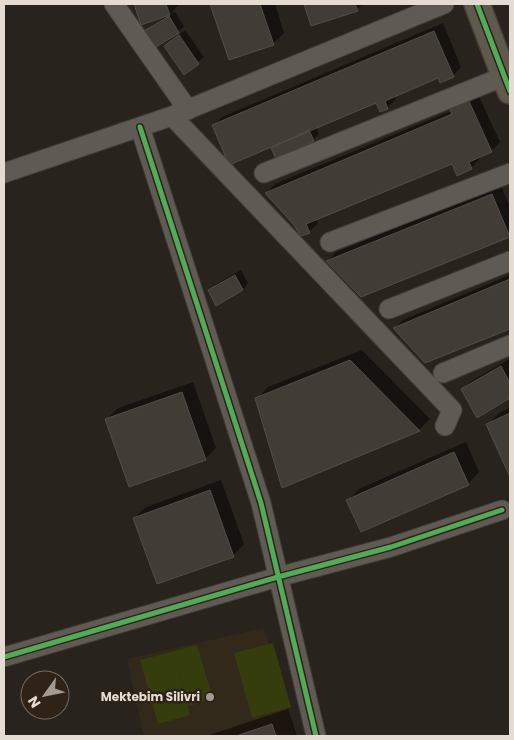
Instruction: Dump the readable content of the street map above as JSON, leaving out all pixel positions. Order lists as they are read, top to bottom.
{
  "places": ["Mektebim Silivri"],
  "north": "bottom left"
}
